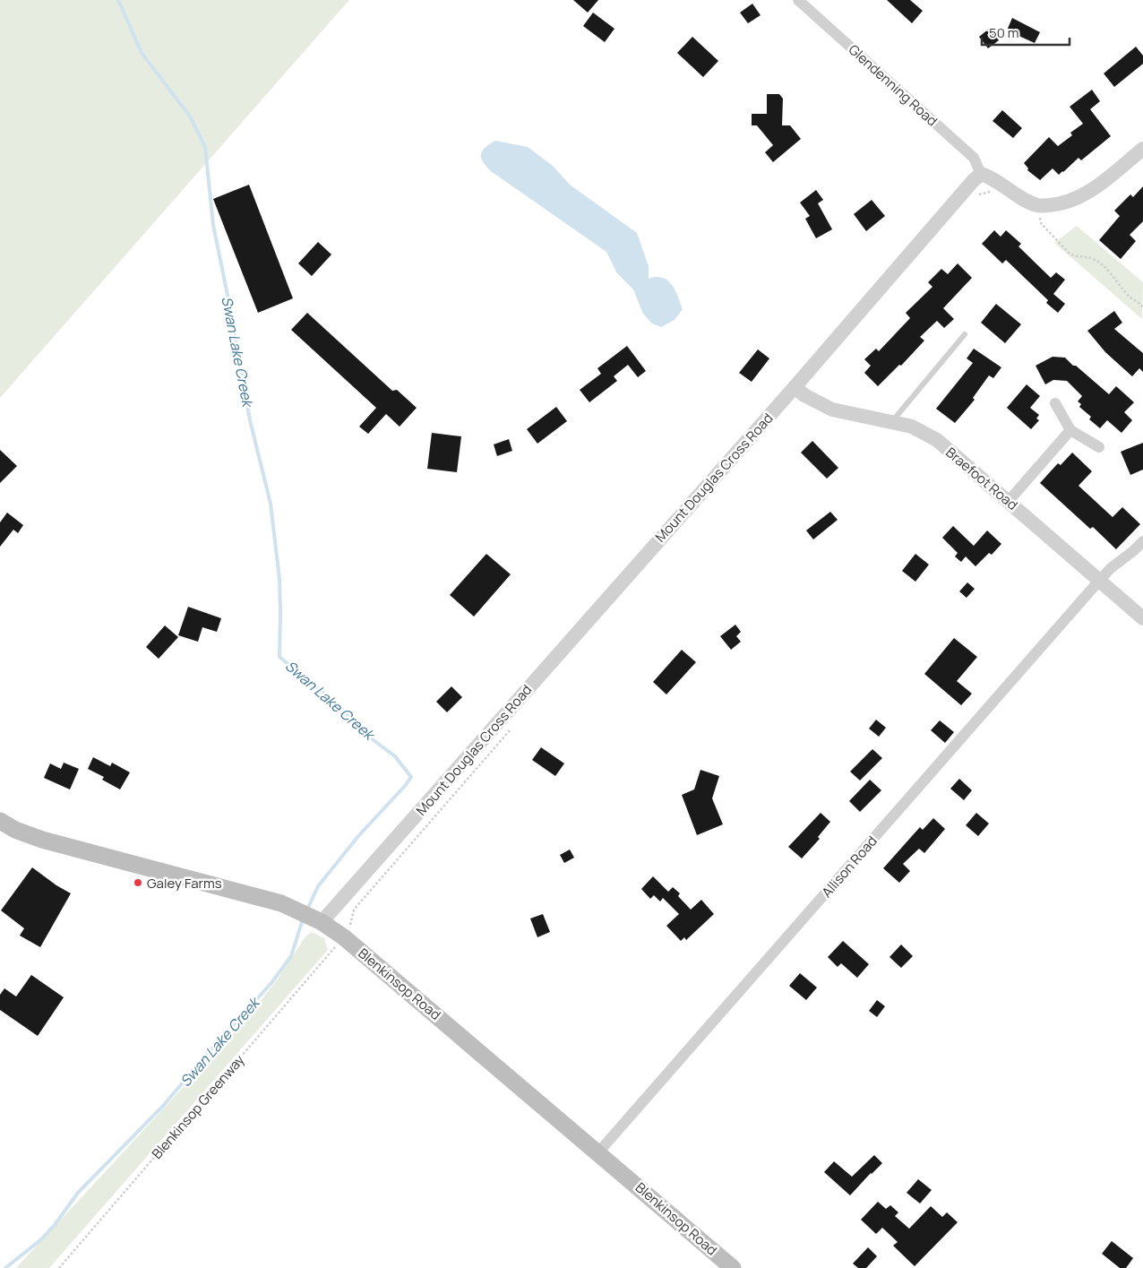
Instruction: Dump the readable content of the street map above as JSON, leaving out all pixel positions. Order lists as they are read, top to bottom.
{
  "streets": {
    "main road": ["Blenkinsop Road"],
    "street": [
      "Glendenning Road",
      "Mount Douglas Cross Road",
      "Braefoot Road",
      "Allison Road"
    ],
    "path": ["Blenkinsop Greenway"]
  },
  "crossings": [
    ["Glendenning Road", "Mount Douglas Cross Road"],
    ["Mount Douglas Cross Road", "Braefoot Road"],
    ["Mount Douglas Cross Road", "Blenkinsop Road"],
    ["Braefoot Road", "Allison Road"],
    ["Allison Road", "Blenkinsop Road"]
  ],
  "water": ["Swan Lake Creek"],
  "places": ["Galey Farms"],
  "scale_bar": "50 m"
}
